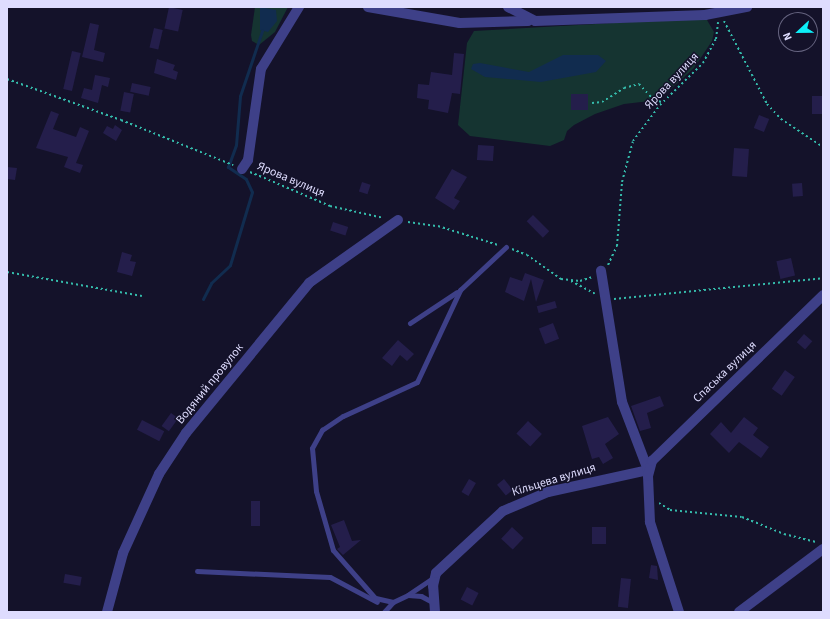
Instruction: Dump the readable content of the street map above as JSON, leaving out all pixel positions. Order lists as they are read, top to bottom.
{
  "streets": {
    "street": ["Спаська вулиця", "Водяний провулок", "Кільцева вулиця"],
    "path": ["Ярова вулиця"]
  },
  "crossings": [
    ["Ярова вулиця", "Водяний провулок"],
    ["Спаська вулиця", "Кільцева вулиця"]
  ],
  "north": "left"
}
